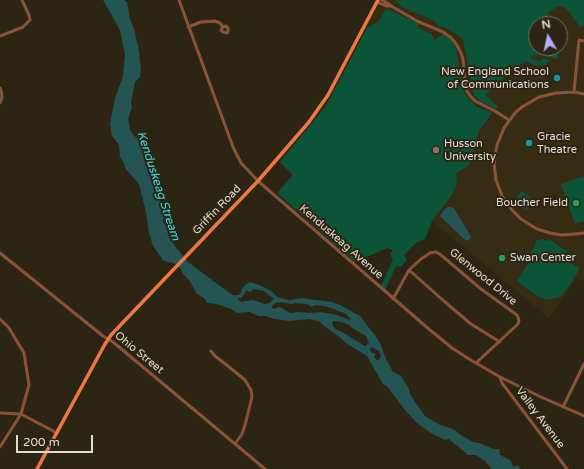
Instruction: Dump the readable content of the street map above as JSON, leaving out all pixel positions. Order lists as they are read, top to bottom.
{
  "streets": {
    "main road": ["Griffin Road"],
    "street": [
      "Kenduskeag Avenue",
      "Glenwood Drive",
      "Ohio Street",
      "Valley Avenue"
    ]
  },
  "crossings": [
    ["Griffin Road", "Kenduskeag Avenue"],
    ["Griffin Road", "Ohio Street"],
    ["Kenduskeag Avenue", "Glenwood Drive"],
    ["Kenduskeag Avenue", "Valley Avenue"]
  ],
  "water": ["Kenduskeag Stream"],
  "places": [
    "New England School of Communications",
    "Gracie Theatre",
    "Husson University",
    "Boucher Field",
    "Swan Center"
  ],
  "scale_bar": "200 m",
  "north": "top"
}
